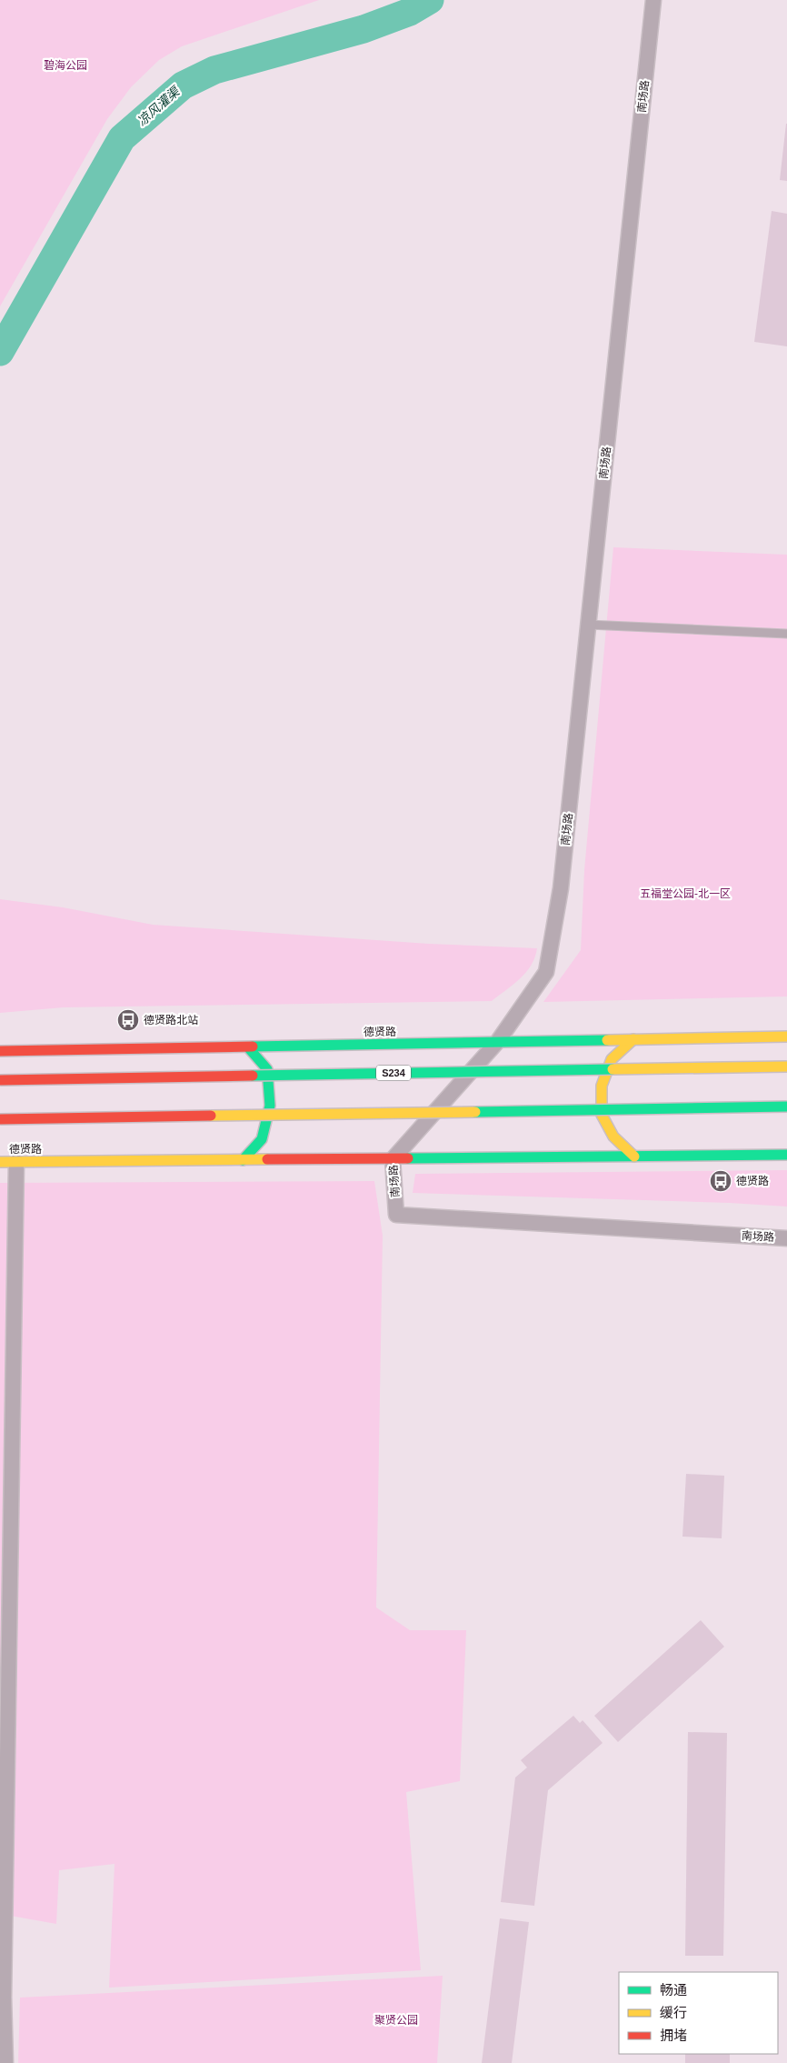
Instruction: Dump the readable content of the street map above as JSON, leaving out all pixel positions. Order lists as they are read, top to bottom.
{
  "streets": {
    "main road": ["德贤路", "S234"],
    "street": ["南场路"]
  },
  "crossings": [
    ["南场路", "德贤路"]
  ],
  "water": ["凉风灌渠"],
  "parks": ["碧海公园", "五福堂公园-北一区", "聚贤公园"],
  "places": {
    "bus stop": ["德贤路北站", "德贤路"]
  },
  "legend": ["畅通", "缓行", "拥堵"]
}
